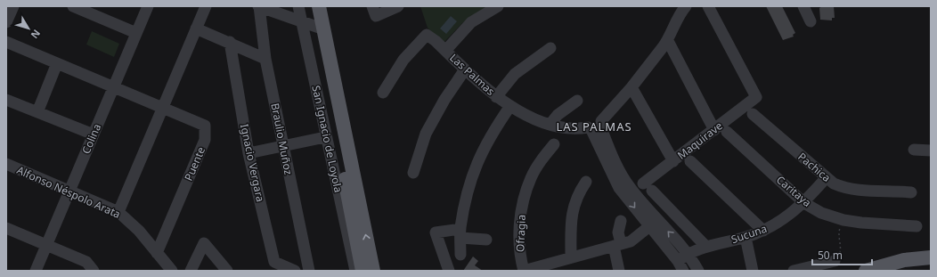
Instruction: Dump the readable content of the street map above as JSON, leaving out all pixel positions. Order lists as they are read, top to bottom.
{
  "streets": {
    "main road": ["San Ignacio de Loyola"],
    "street": [
      "Las Palmas",
      "Colina",
      "Braulio Muñoz",
      "Maquirave",
      "Ignacio Vergara",
      "Puente",
      "Pachica",
      "Caritaya",
      "Alfonso Néspolo Arata",
      "Ofragia",
      "Sucuna"
    ]
  },
  "crossings": [
    ["Colina", "Puente"],
    ["Colina", "Alfonso Néspolo Arata"],
    ["Maquirave", "Sucuna"],
    ["Puente", "Alfonso Néspolo Arata"],
    ["Pachica", "Sucuna"],
    ["Caritaya", "Sucuna"]
  ],
  "districts": ["LAS PALMAS"],
  "scale_bar": "50 m",
  "north": "bottom right"
}
